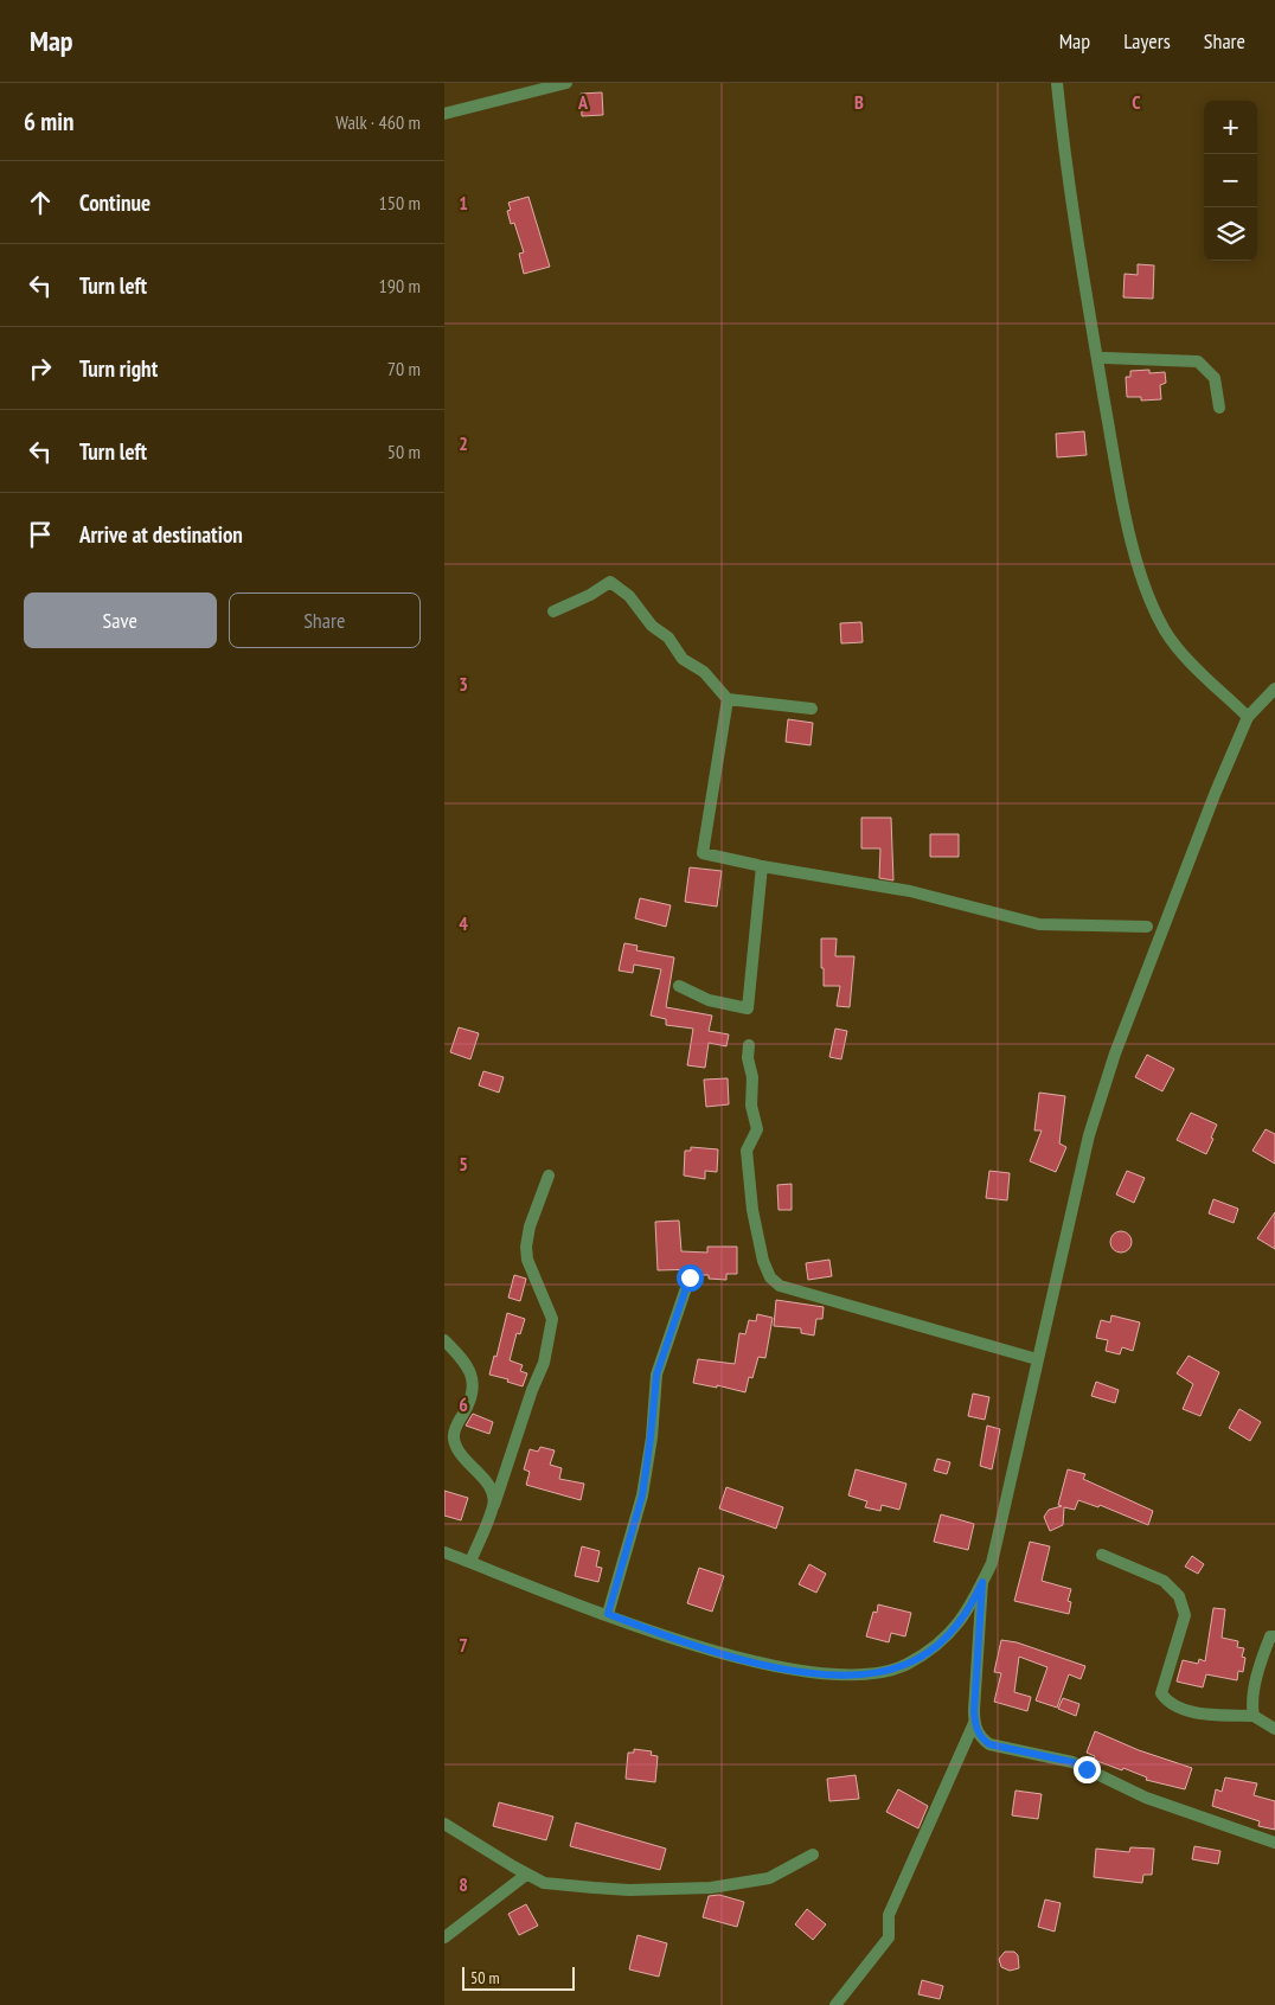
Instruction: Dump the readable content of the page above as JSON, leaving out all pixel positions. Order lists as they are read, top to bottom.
{
  "scale_bar": "50 m",
  "page": {
    "header": "Map",
    "nav": ["Map", "Layers", "Share"],
    "heading": ["6 min", "Walk · 460 m"],
    "map_buttons": ["+", "−"],
    "list": [
      ["Continue", "150 m"],
      ["Turn left", "190 m"],
      ["Turn right", "70 m"],
      ["Turn left", "50 m"],
      "Arrive at destination"
    ],
    "buttons": ["Save", "Share"],
    "scale": "50 m"
  },
  "grid": {
    "columns": ["A", "B", "C"],
    "rows": [
      "1",
      "2",
      "3",
      "4",
      "5",
      "6",
      "7",
      "8"
    ]
  }
}
